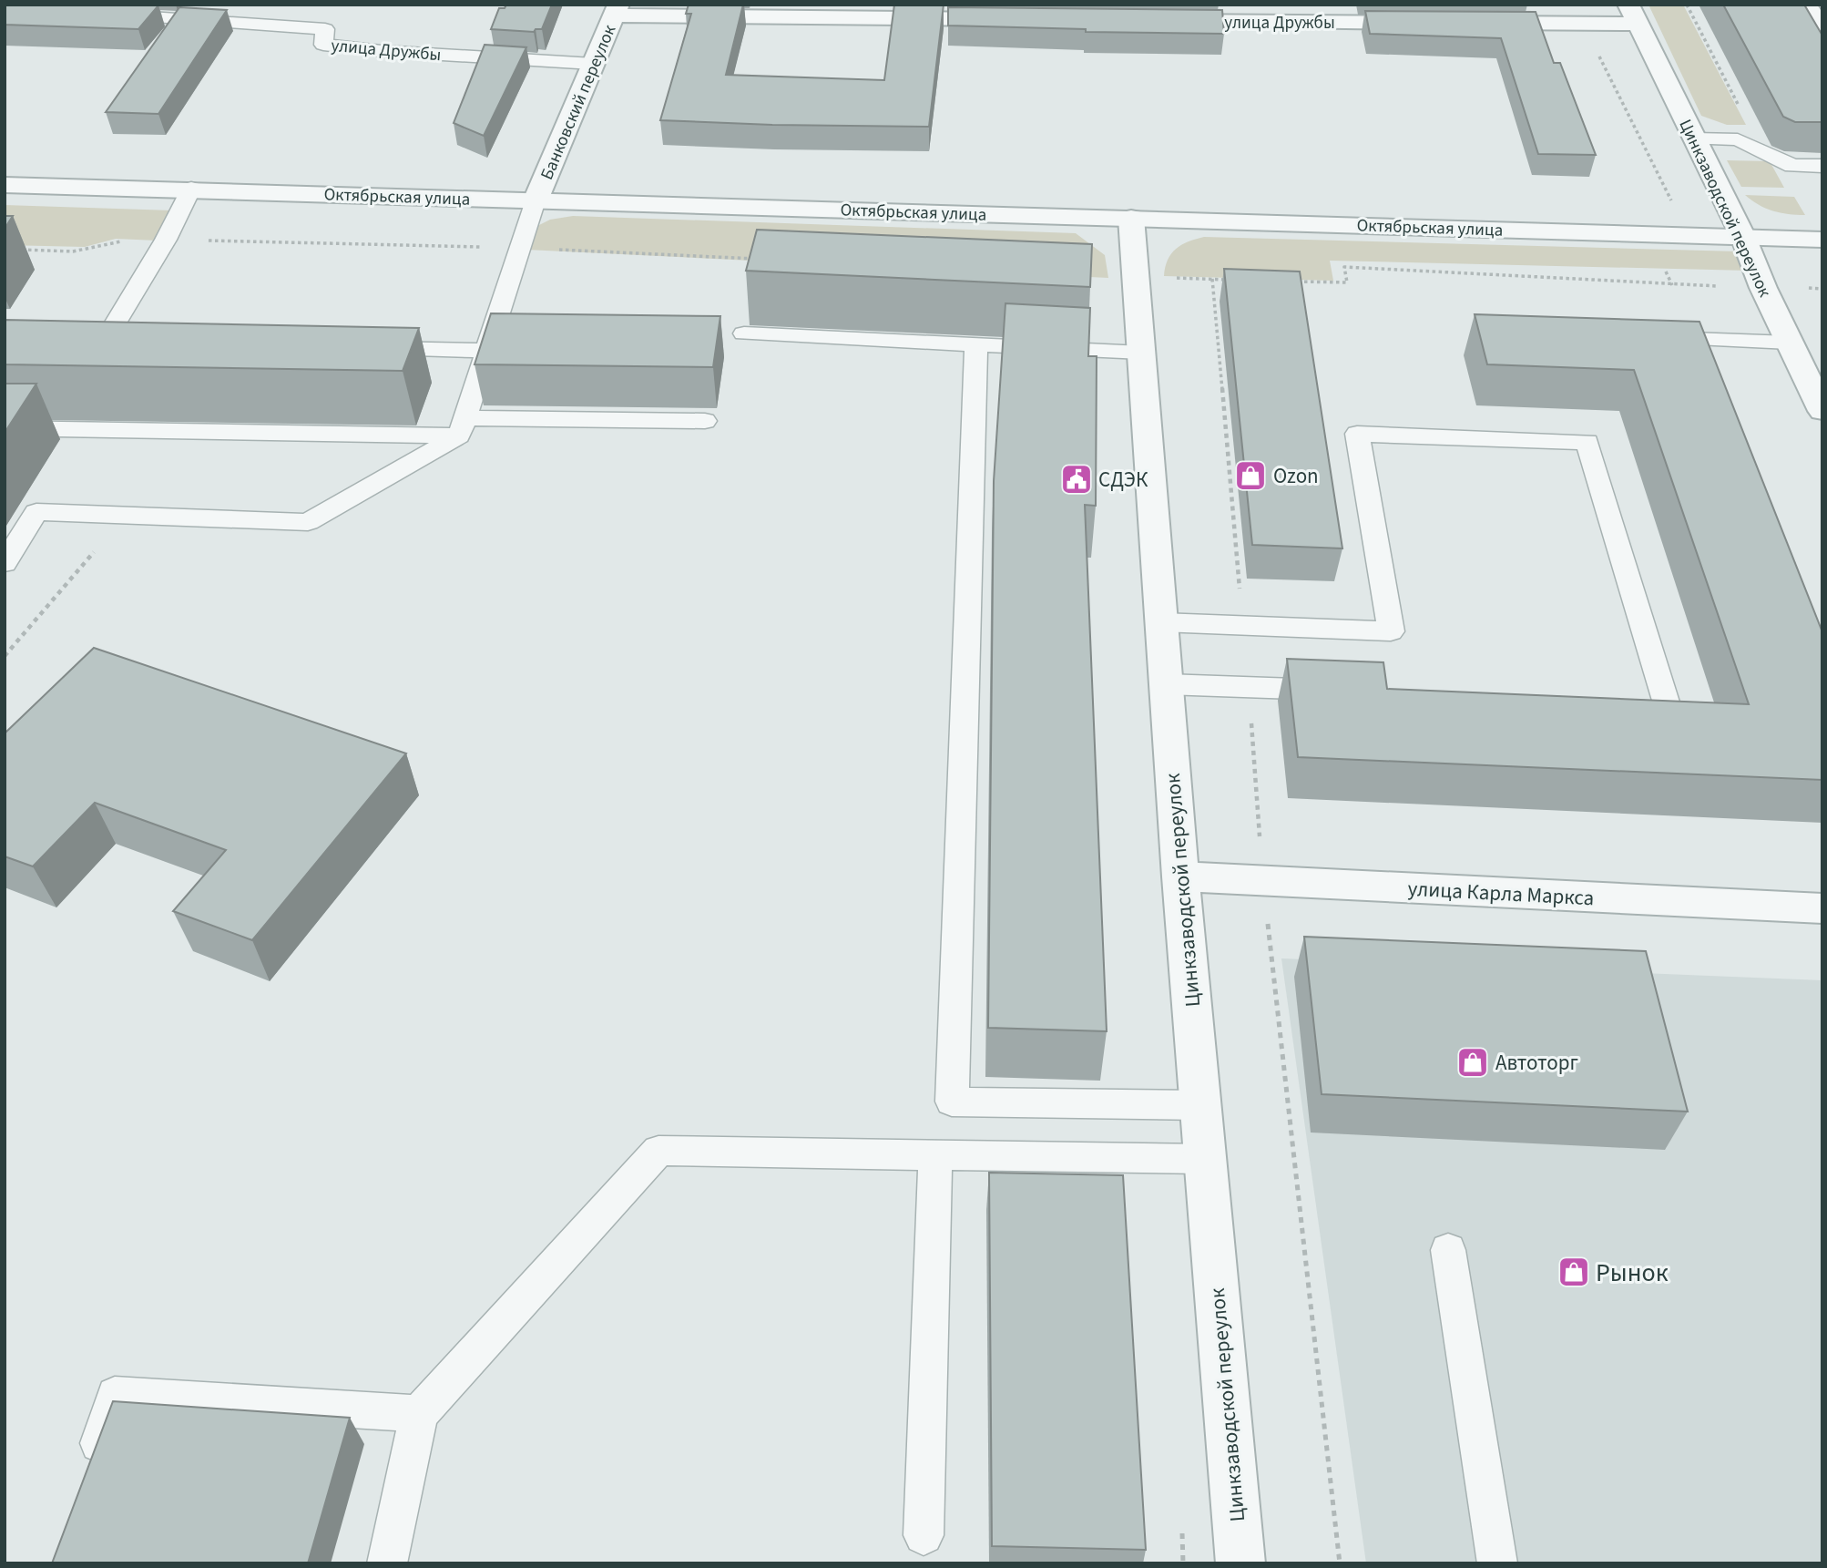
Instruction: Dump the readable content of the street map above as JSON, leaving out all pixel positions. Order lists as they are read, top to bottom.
{
  "streets": {
    "street": [
      "улица Дружбы",
      "Банковский переулок",
      "Октябрьская улица",
      "Цинкзаводской переулок",
      "улица Карла Маркса"
    ]
  },
  "crossings": [
    ["улица Дружбы", "Банковский переулок"],
    ["Банковский переулок", "Октябрьская улица"],
    ["Октябрьская улица", "Цинкзаводской переулок"],
    ["Цинкзаводской переулок", "улица Карла Маркса"]
  ],
  "places": {
    "shop": ["Ozon", "Автоторг", "Рынок"],
    "public building": ["СДЭК"]
  }
}
